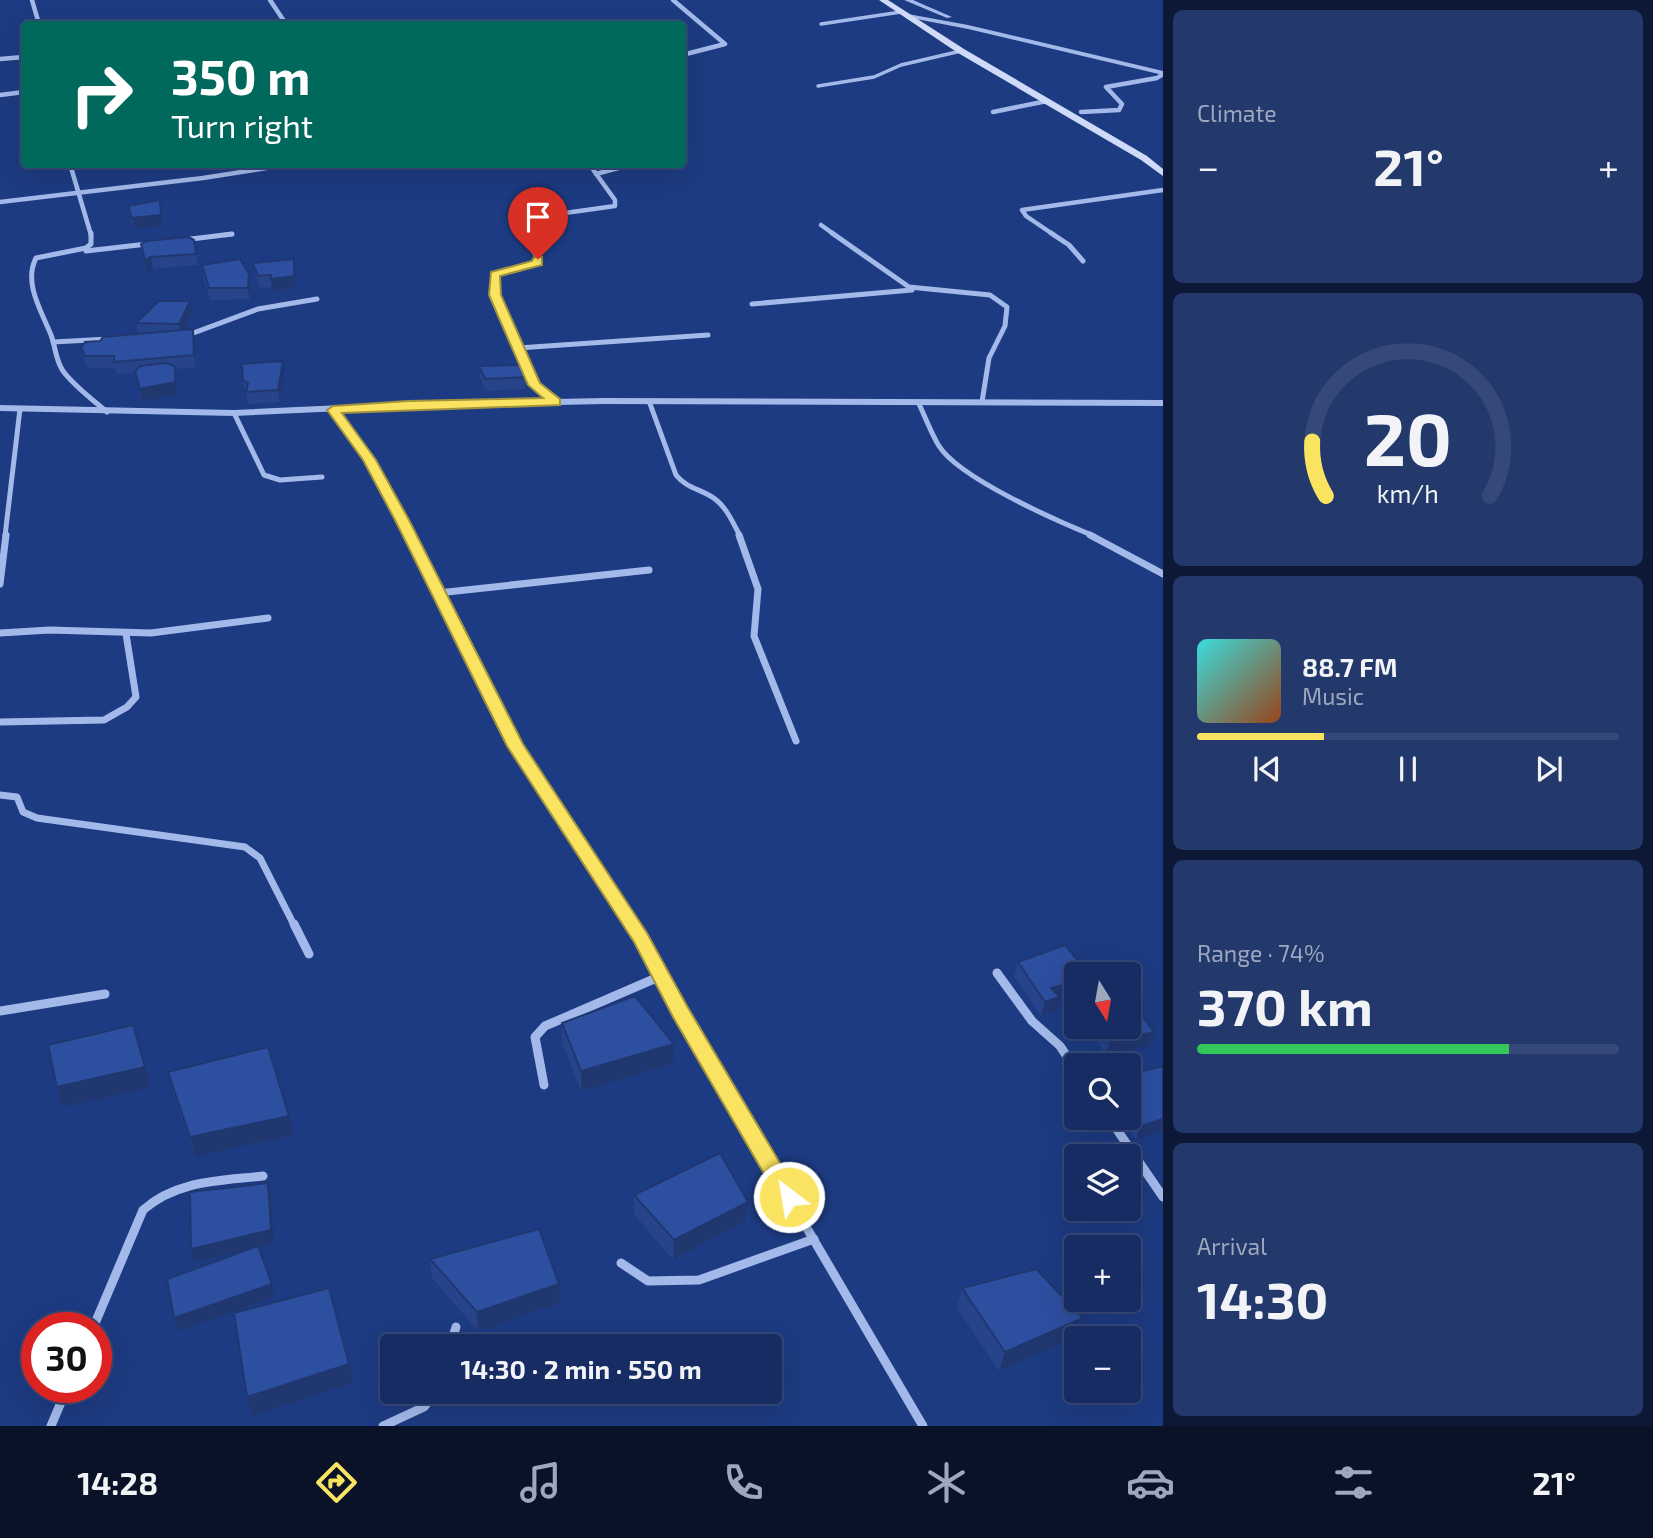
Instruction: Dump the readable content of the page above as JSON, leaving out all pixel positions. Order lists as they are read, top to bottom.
{
  "north": "bottom",
  "page": {
    "tile": [
      "Climate",
      ["Range · 74%", "370 km"],
      ["Arrival", "14:30"]
    ],
    "turn": ["350 m", "Turn right"],
    "heat": ["−", "21°", "+"],
    "song": ["88.7 FM", "Music"],
    "map_buttons": ["+", "−"],
    "limit": "30",
    "trip": "14:30 · 2 min · 550 m",
    "tabs": ["14:28", "21°"],
    "gauge": ["20", "km/h"]
  }
}
